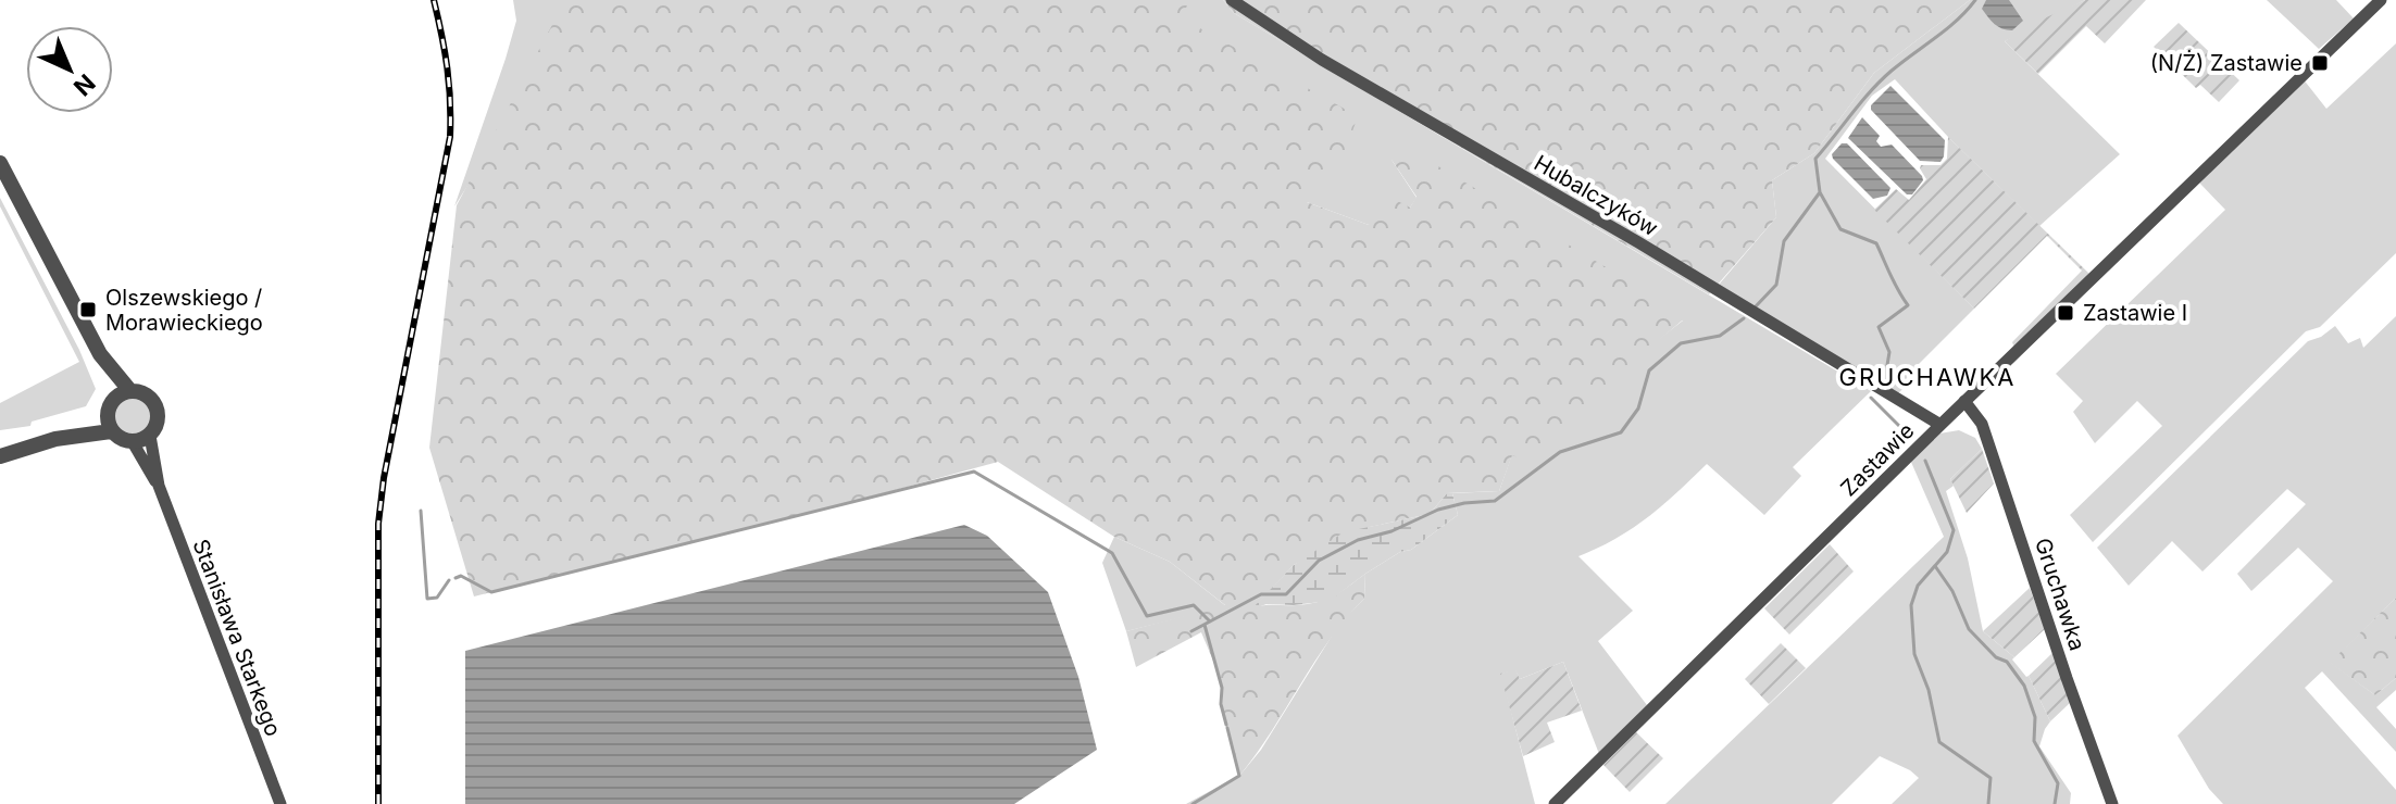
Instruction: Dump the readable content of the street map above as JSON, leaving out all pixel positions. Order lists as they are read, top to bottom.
{
  "streets": {
    "street": [
      "Hubalczyków",
      "Zastawie",
      "Gruchawka",
      "Stanisława Starkego"
    ]
  },
  "crossings": [
    ["Hubalczyków", "Zastawie"],
    ["Zastawie", "Gruchawka"]
  ],
  "districts": ["GRUCHAWKA"],
  "places": {
    "transit": ["(N/Ż) Zastawie", "Olszewskiego / Morawieckiego", "Zastawie I"]
  },
  "north": "bottom right"
}
